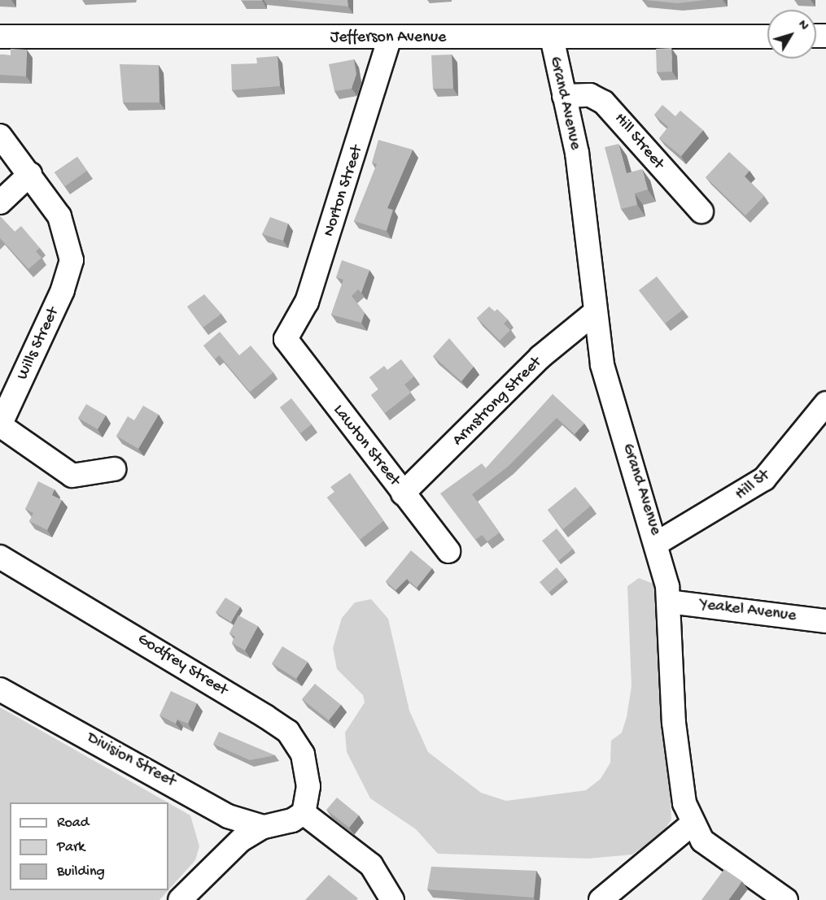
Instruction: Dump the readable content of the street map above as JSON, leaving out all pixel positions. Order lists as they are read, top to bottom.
{
  "streets": {
    "street": [
      "Jefferson Avenue",
      "Grand Avenue",
      "Hill Street",
      "Norton Street",
      "Wills Street",
      "Armstrong Street",
      "Lawton Street",
      "Hill St",
      "Yeakel Avenue",
      "Godfrey Street",
      "Division Street"
    ]
  },
  "crossings": [
    ["Jefferson Avenue", "Grand Avenue"],
    ["Jefferson Avenue", "Norton Street"],
    ["Grand Avenue", "Hill Street"],
    ["Grand Avenue", "Armstrong Street"],
    ["Grand Avenue", "Hill St"],
    ["Grand Avenue", "Yeakel Avenue"],
    ["Norton Street", "Lawton Street"],
    ["Armstrong Street", "Lawton Street"]
  ],
  "legend": ["Road", "Park", "Building"],
  "north": "top right"
}
